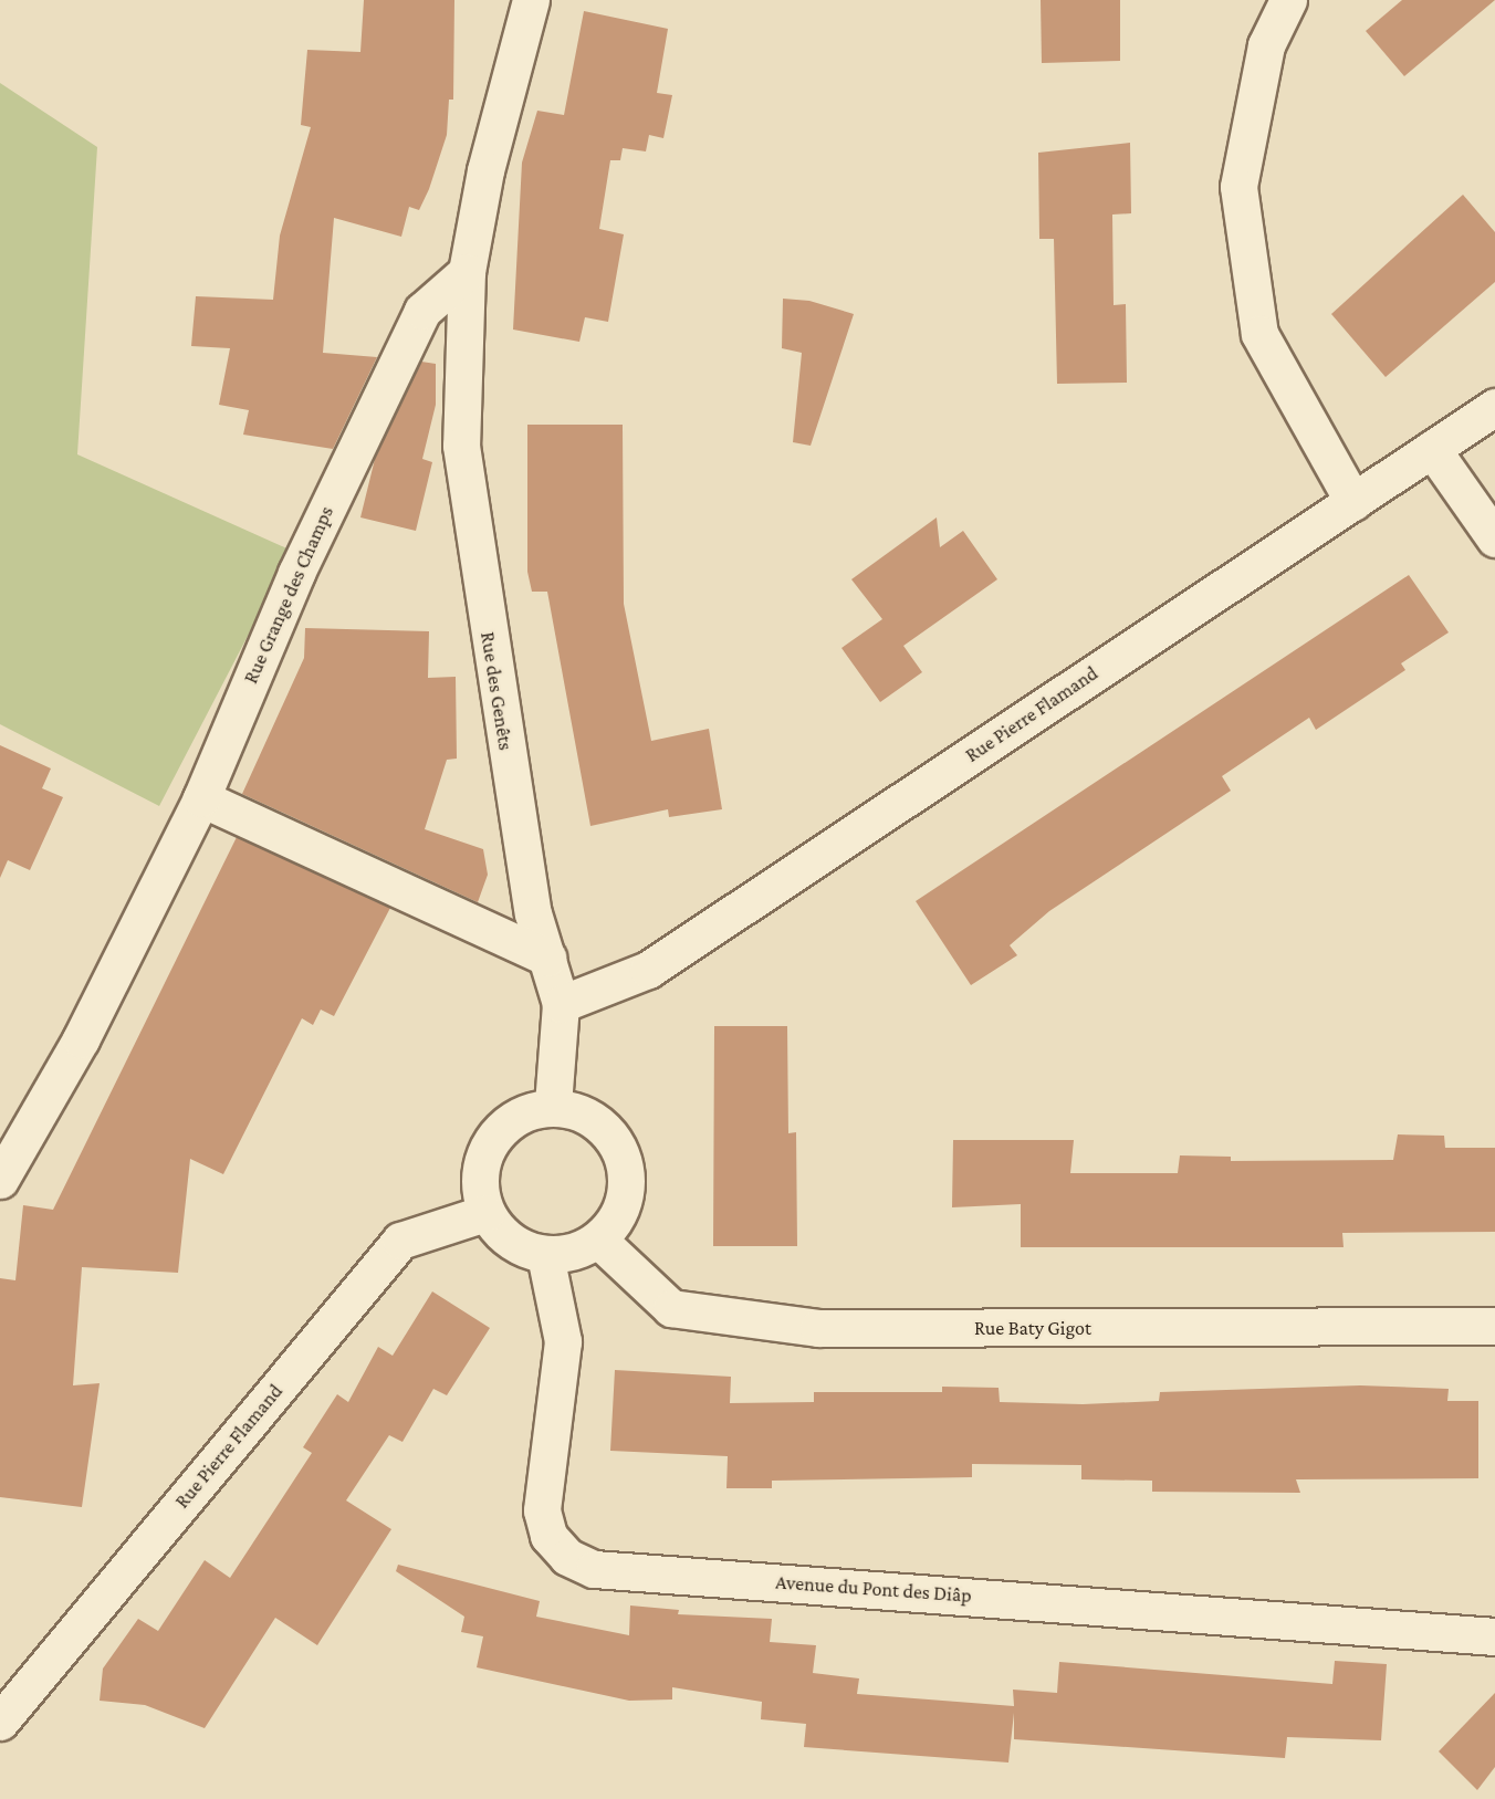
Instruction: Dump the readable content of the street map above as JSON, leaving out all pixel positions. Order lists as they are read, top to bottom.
{
  "streets": {
    "street": [
      "Rue Grange des Champs",
      "Rue des Genêts",
      "Rue Pierre Flamand",
      "Rue Baty Gigot",
      "Avenue du Pont des Diâp"
    ]
  },
  "crossings": [
    ["Rue Grange des Champs", "Rue des Genêts"],
    ["Rue des Genêts", "Rue Pierre Flamand"],
    ["Rue des Genêts", "Rue Baty Gigot"],
    ["Rue des Genêts", "Avenue du Pont des Diâp"],
    ["Rue Pierre Flamand", "Rue Baty Gigot"],
    ["Rue Pierre Flamand", "Avenue du Pont des Diâp"],
    ["Rue Baty Gigot", "Avenue du Pont des Diâp"]
  ]
}
